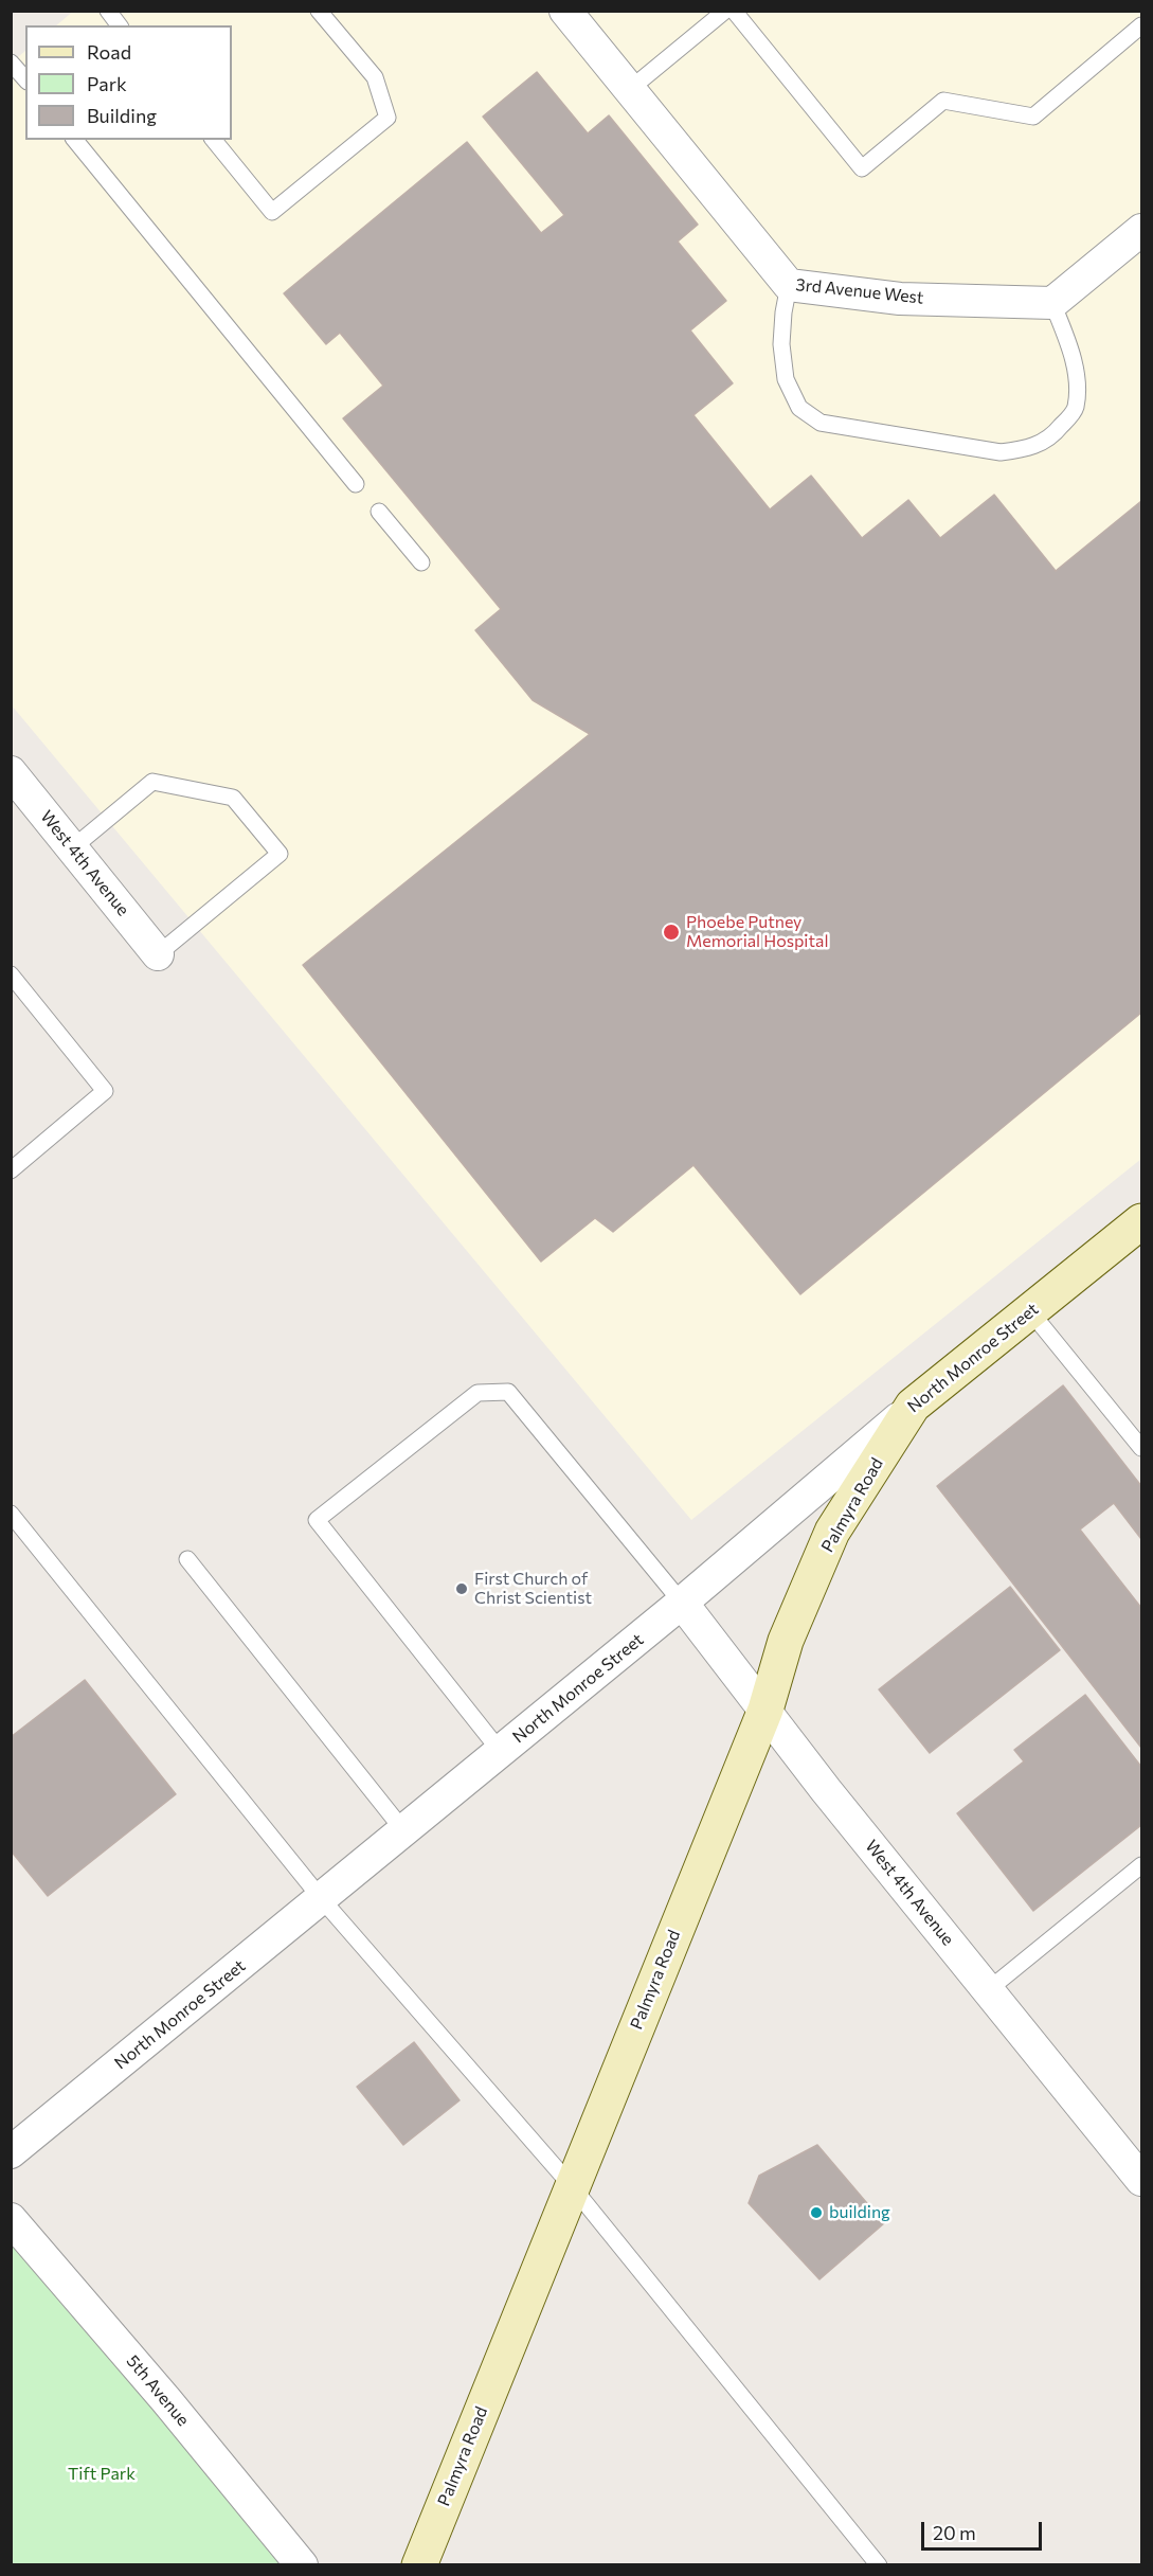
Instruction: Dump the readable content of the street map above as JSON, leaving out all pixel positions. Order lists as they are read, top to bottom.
{
  "streets": {
    "main road": ["North Monroe Street", "Palmyra Road"],
    "street": ["3rd Avenue West", "West 4th Avenue", "5th Avenue"]
  },
  "crossings": [
    ["West 4th Avenue", "North Monroe Street"],
    ["West 4th Avenue", "Palmyra Road"],
    ["North Monroe Street", "Palmyra Road"]
  ],
  "parks": ["Tift Park"],
  "places": ["Phoebe Putney Memorial Hospital", "First Church of Christ Scientist", "building"],
  "legend": ["Road", "Park", "Building"],
  "scale_bar": "20 m"
}
